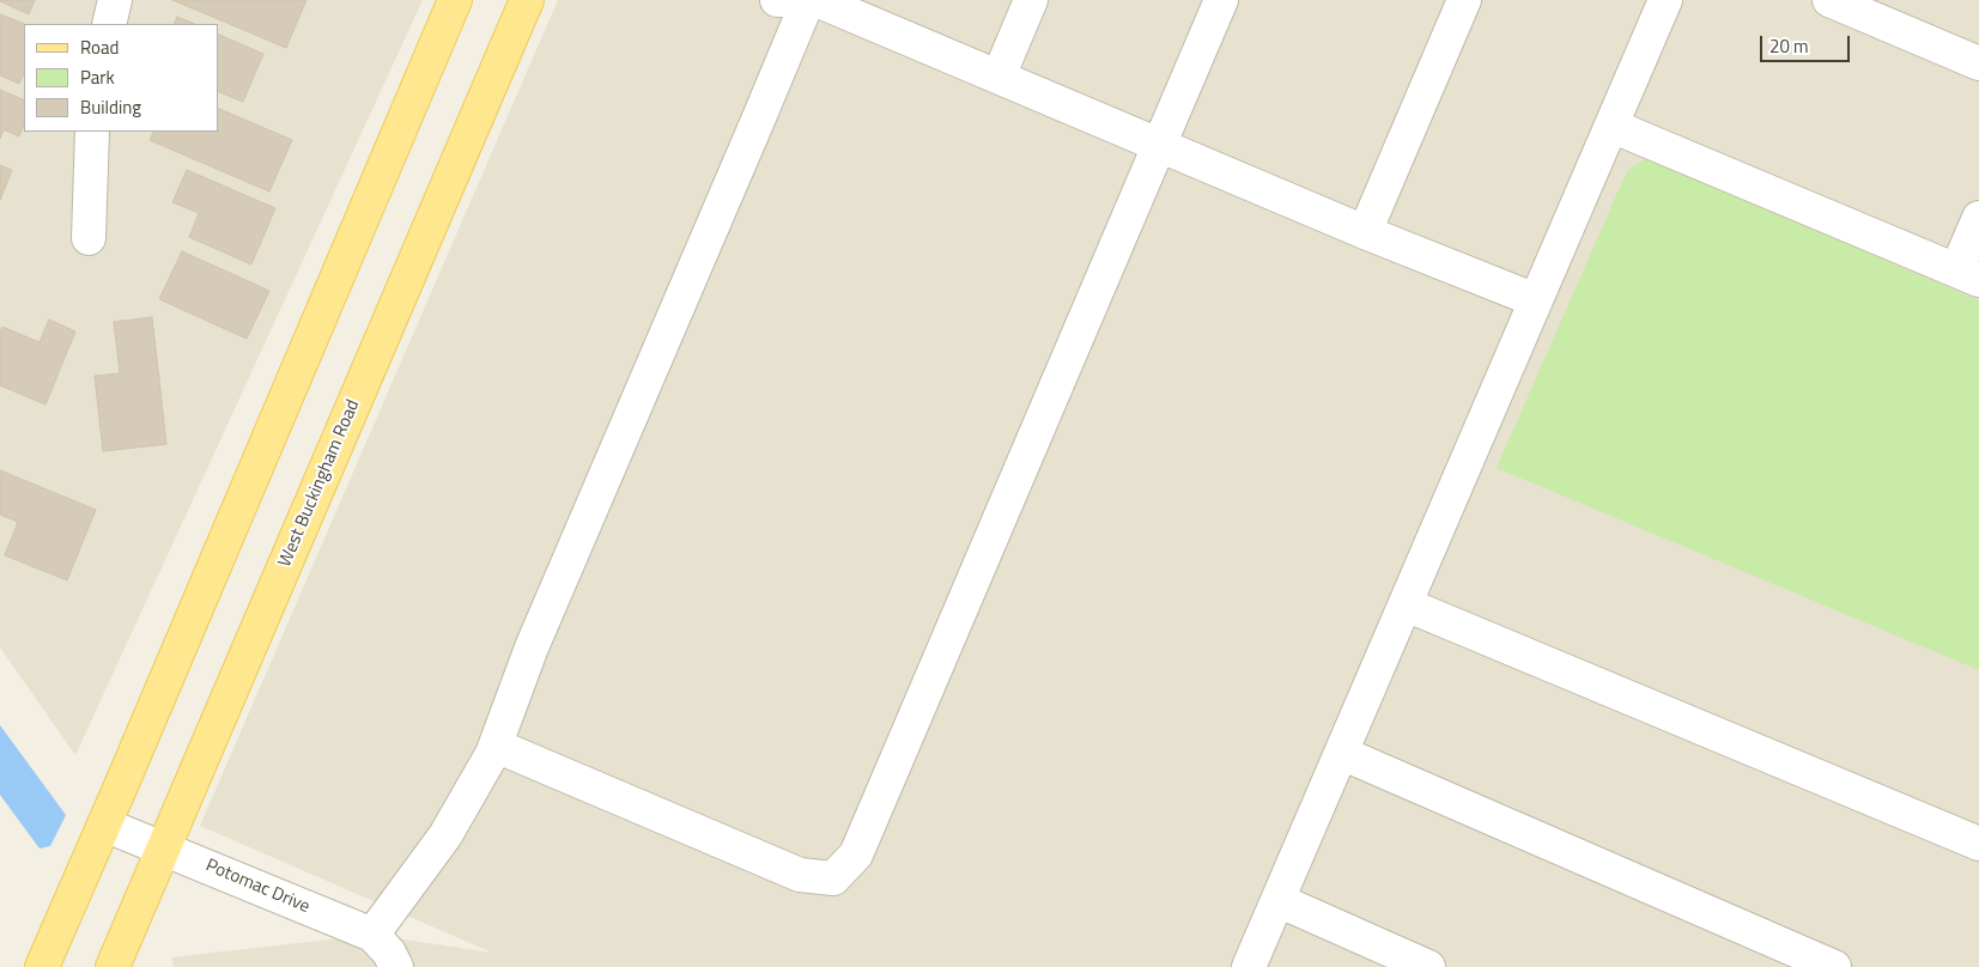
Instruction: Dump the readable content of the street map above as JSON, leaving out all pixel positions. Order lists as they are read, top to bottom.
{
  "streets": {
    "main road": ["West Buckingham Road"],
    "street": ["Potomac Drive"]
  },
  "crossings": [
    ["West Buckingham Road", "Potomac Drive"]
  ],
  "legend": ["Road", "Park", "Building"],
  "scale_bar": "20 m"
}
